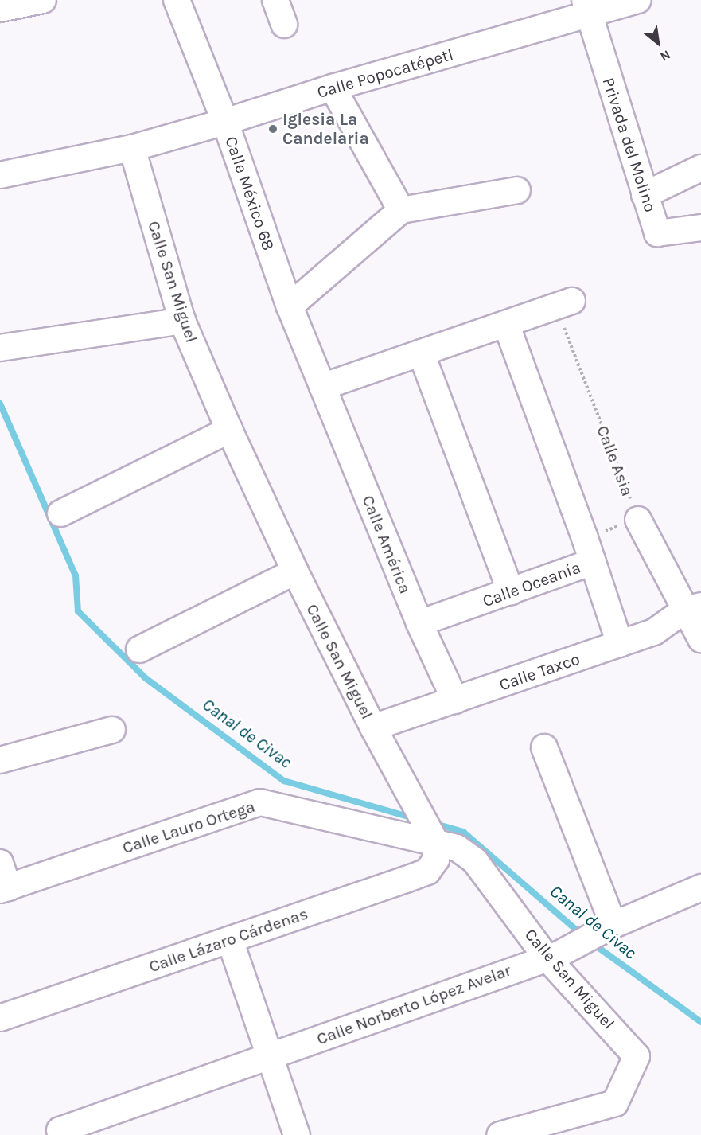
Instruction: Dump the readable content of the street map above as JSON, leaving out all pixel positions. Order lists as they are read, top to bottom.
{
  "streets": {
    "street": [
      "Calle Popocatépetl",
      "Privada del Molino",
      "Calle México 68",
      "Calle San Miguel",
      "Calle América",
      "Calle Oceanía",
      "Calle Taxco",
      "Calle Lauro Ortega",
      "Calle Lázaro Cárdenas",
      "Calle Norberto López Avelar"
    ],
    "path": ["Calle Asia"]
  },
  "crossings": [
    ["Calle Popocatépetl", "Privada del Molino"],
    ["Calle Popocatépetl", "Calle México 68"],
    ["Calle Popocatépetl", "Calle San Miguel"],
    ["Calle México 68", "Calle América"],
    ["Calle San Miguel", "Calle Taxco"],
    ["Calle San Miguel", "Calle Lauro Ortega"],
    ["Calle San Miguel", "Calle Lázaro Cárdenas"],
    ["Calle San Miguel", "Calle Norberto López Avelar"],
    ["Calle Asia", "Calle Oceanía"],
    ["Calle América", "Calle Oceanía"],
    ["Calle América", "Calle Taxco"],
    ["Calle Lauro Ortega", "Calle Lázaro Cárdenas"]
  ],
  "water": ["Canal de Civac"],
  "places": ["Iglesia La Candelaria"],
  "north": "bottom right"
}
